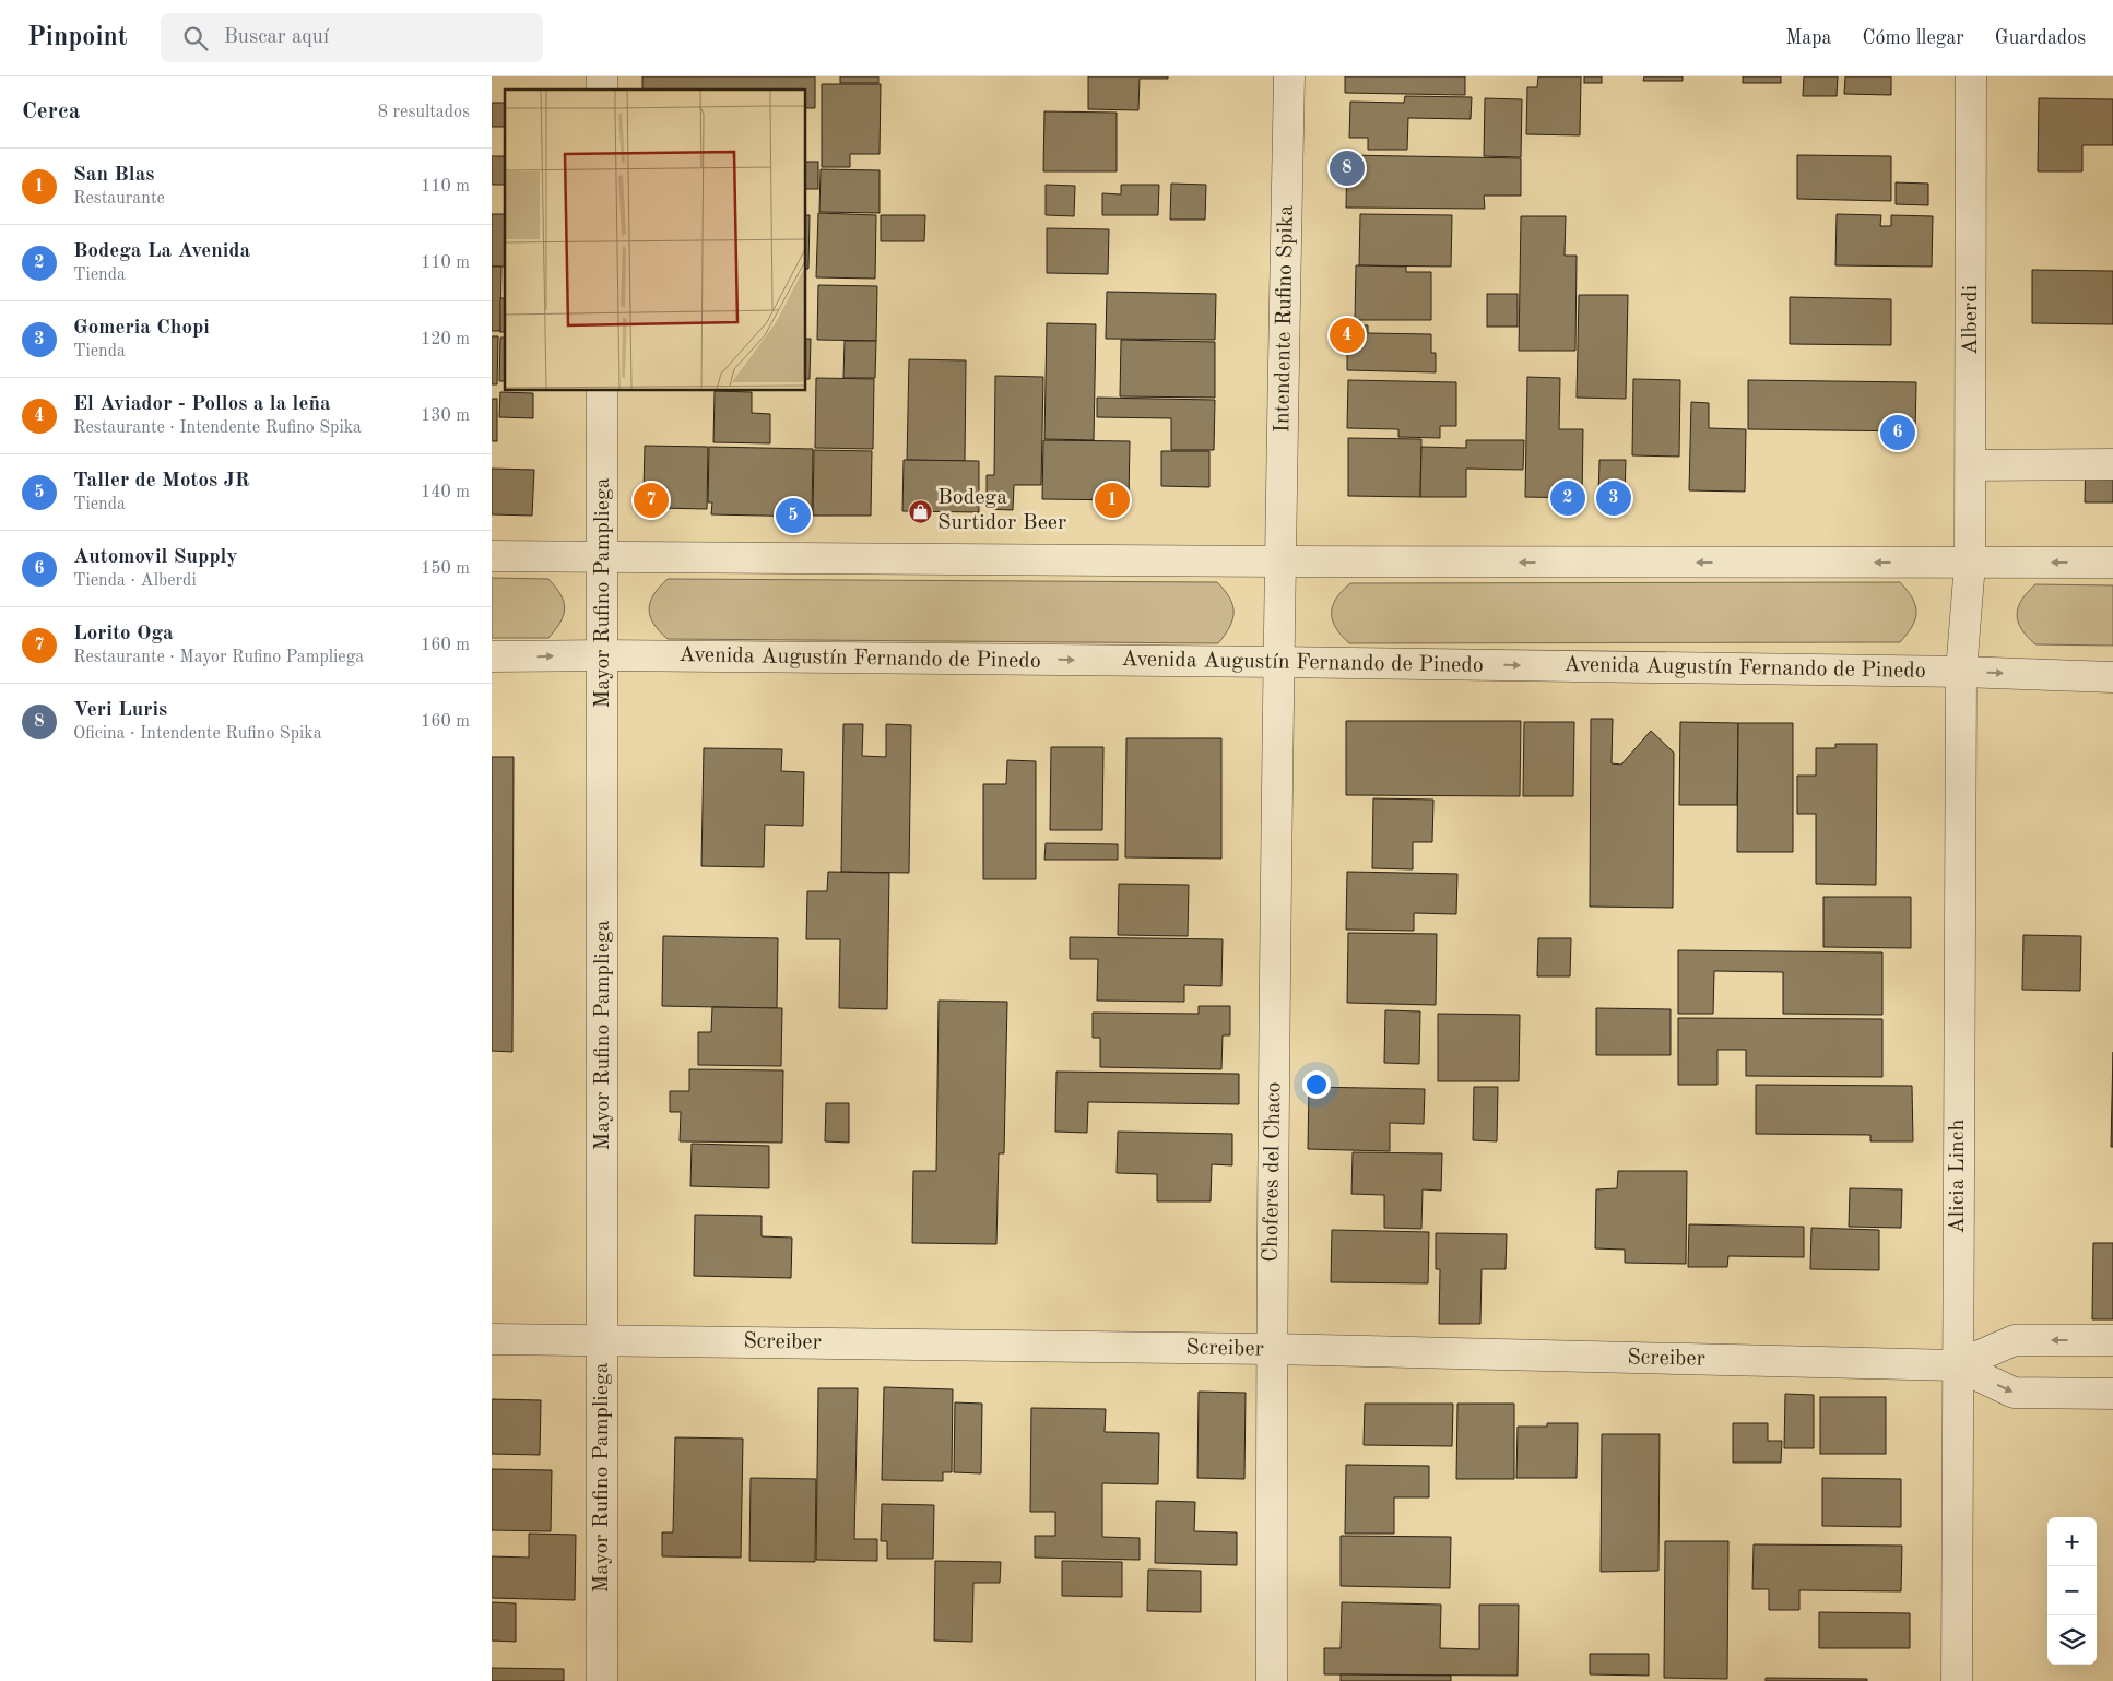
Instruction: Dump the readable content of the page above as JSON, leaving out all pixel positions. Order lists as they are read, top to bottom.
{
  "streets": {
    "street": [
      "Intendente Rufino Spika",
      "Alberdi",
      "Mayor Rufino Pampliega",
      "Avenida Augustín Fernando de Pinedo",
      "Choferes del Chaco",
      "Alicia Linch",
      "Screiber"
    ]
  },
  "crossings": [
    ["Intendente Rufino Spika", "Avenida Augustín Fernando de Pinedo"],
    ["Intendente Rufino Spika", "Choferes del Chaco"],
    ["Alberdi", "Alicia Linch"],
    ["Mayor Rufino Pampliega", "Avenida Augustín Fernando de Pinedo"],
    ["Mayor Rufino Pampliega", "Screiber"],
    ["Avenida Augustín Fernando de Pinedo", "Choferes del Chaco"],
    ["Avenida Augustín Fernando de Pinedo", "Alicia Linch"],
    ["Choferes del Chaco", "Screiber"],
    ["Alicia Linch", "Screiber"]
  ],
  "places": {
    "shop": ["Bodega Surtidor Beer"]
  },
  "page": {
    "header": "Pinpoint",
    "search": "Buscar aquí",
    "nav": ["Mapa", "Cómo llegar", "Guardados"],
    "heading": ["Cerca", "8 resultados"],
    "list": [
      {
        "mark": "1",
        "name": "San Blas",
        "note": "Restaurante",
        "value": "110 m"
      },
      {
        "mark": "2",
        "name": "Bodega La Avenida",
        "note": "Tienda",
        "value": "110 m"
      },
      {
        "mark": "3",
        "name": "Gomeria Chopi",
        "note": "Tienda",
        "value": "120 m"
      },
      {
        "mark": "4",
        "name": "El Aviador - Pollos a la leña",
        "note": "Restaurante · Intendente Rufino Spika",
        "value": "130 m"
      },
      {
        "mark": "5",
        "name": "Taller de Motos JR",
        "note": "Tienda",
        "value": "140 m"
      },
      {
        "mark": "6",
        "name": "Automovil Supply",
        "note": "Tienda · Alberdi",
        "value": "150 m"
      },
      {
        "mark": "7",
        "name": "Lorito Oga",
        "note": "Restaurante · Mayor Rufino Pampliega",
        "value": "160 m"
      },
      {
        "mark": "8",
        "name": "Veri Luris",
        "note": "Oficina · Intendente Rufino Spika",
        "value": "160 m"
      }
    ],
    "pins": [
      "8",
      "4",
      "6",
      "2",
      "3",
      "1",
      "7",
      "5"
    ],
    "map_buttons": ["+", "−"]
  }
}
